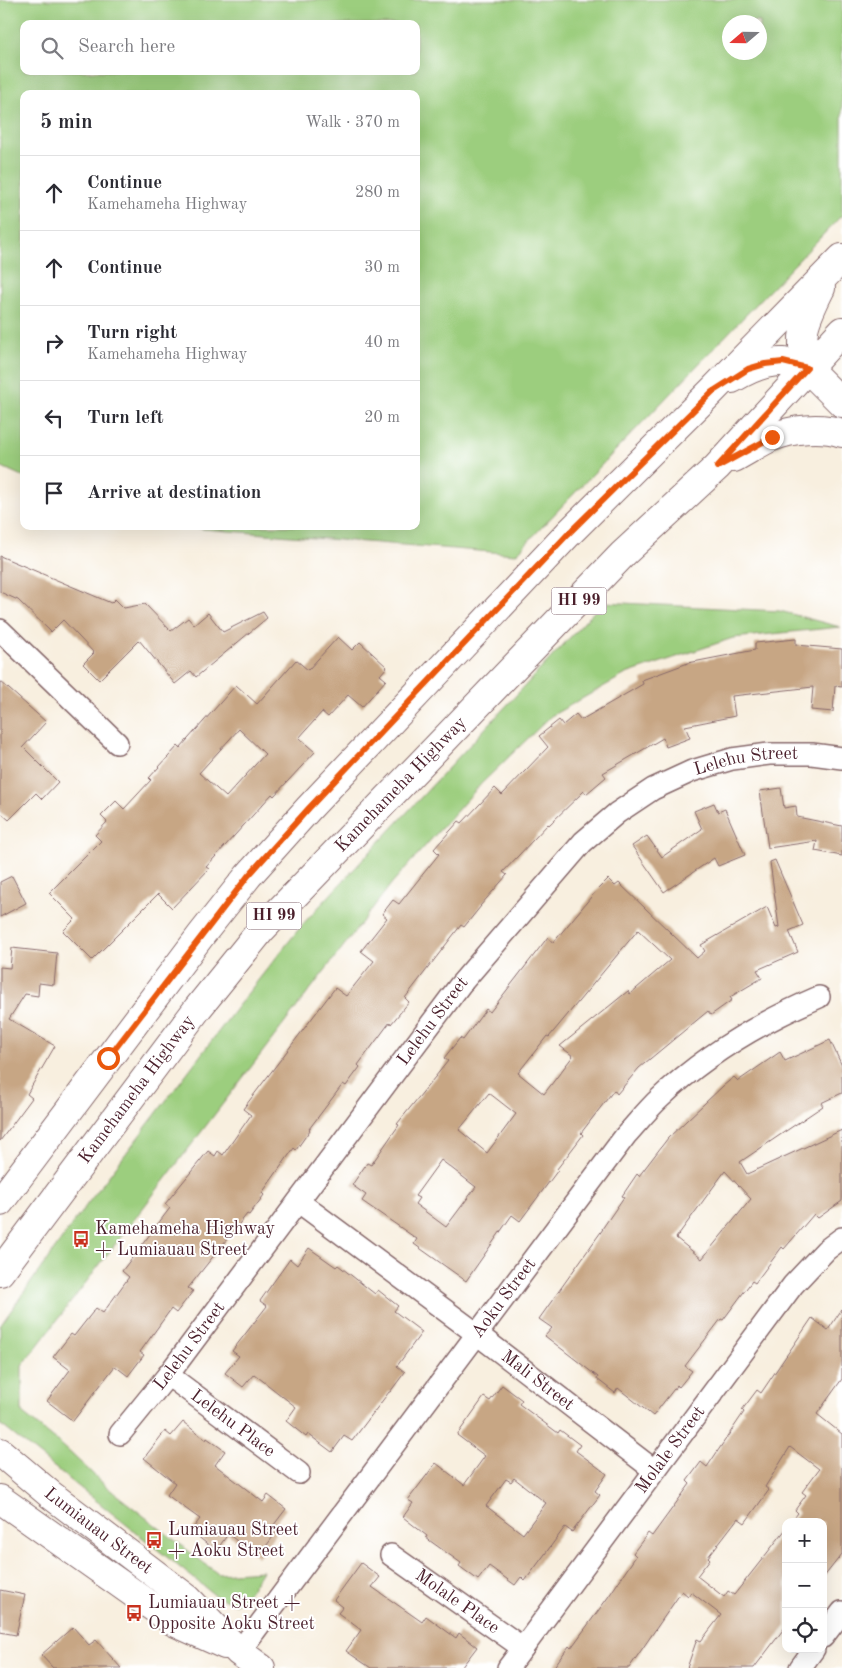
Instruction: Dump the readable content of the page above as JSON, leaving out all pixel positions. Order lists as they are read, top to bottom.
{
  "streets": {
    "main road": ["HI 99", "Kamehameha Highway", "Lumiauau Street"],
    "street": [
      "Lelehu Street",
      "Aoku Street",
      "Mali Street",
      "Lelehu Place",
      "Molale Street",
      "Molale Place"
    ]
  },
  "crossings": [
    ["Lelehu Street", "Mali Street"],
    ["Lelehu Street", "Lelehu Place"],
    ["Aoku Street", "Mali Street"],
    ["Aoku Street", "Lumiauau Street"],
    ["Mali Street", "Molale Street"],
    ["Molale Street", "Molale Place"]
  ],
  "places": {
    "bus stop": ["Kamehameha Highway + Lumiauau Street", "Lumiauau Street + Aoku Street", "Lumiauau Street + Opposite Aoku Street"]
  },
  "north": "left",
  "page": {
    "search": "Search here",
    "heading": ["5 min", "Walk · 370 m"],
    "list": [
      ["Continue", "Kamehameha Highway", "280 m"],
      ["Continue", "30 m"],
      ["Turn right", "Kamehameha Highway", "40 m"],
      ["Turn left", "20 m"],
      "Arrive at destination"
    ],
    "map_buttons": ["+", "−"]
  }
}
